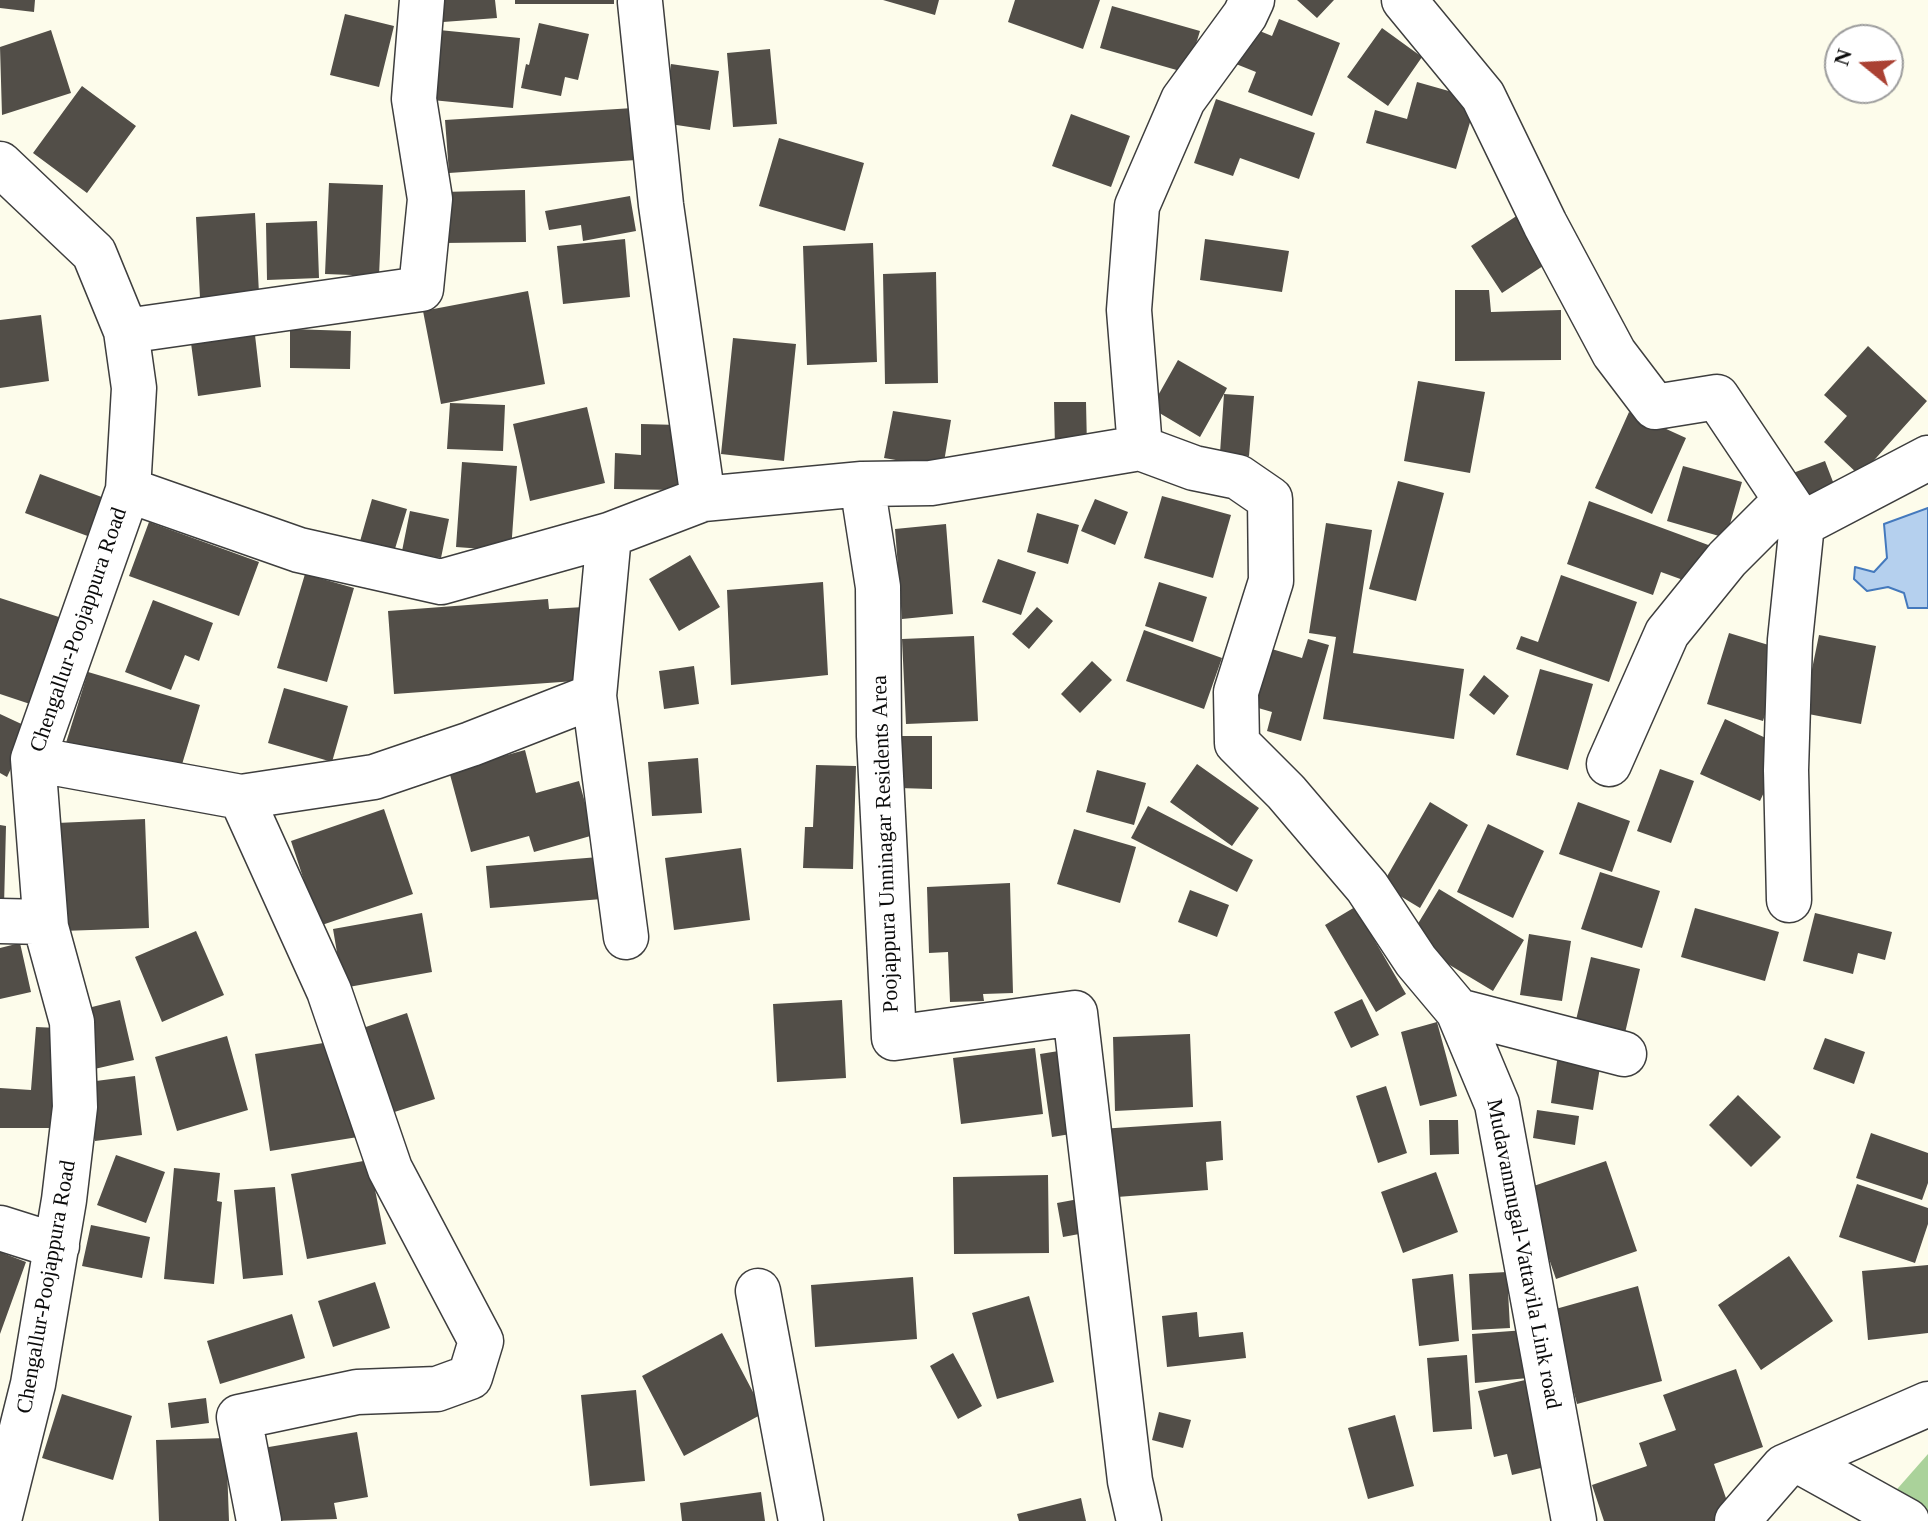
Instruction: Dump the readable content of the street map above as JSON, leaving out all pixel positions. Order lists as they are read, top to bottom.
{
  "streets": {
    "street": ["Chengallur-Poojappura Road", "Poojappura Unninagar Residents Area", "Mudavanmugal-Vattavila Link road"]
  },
  "north": "left"
}
